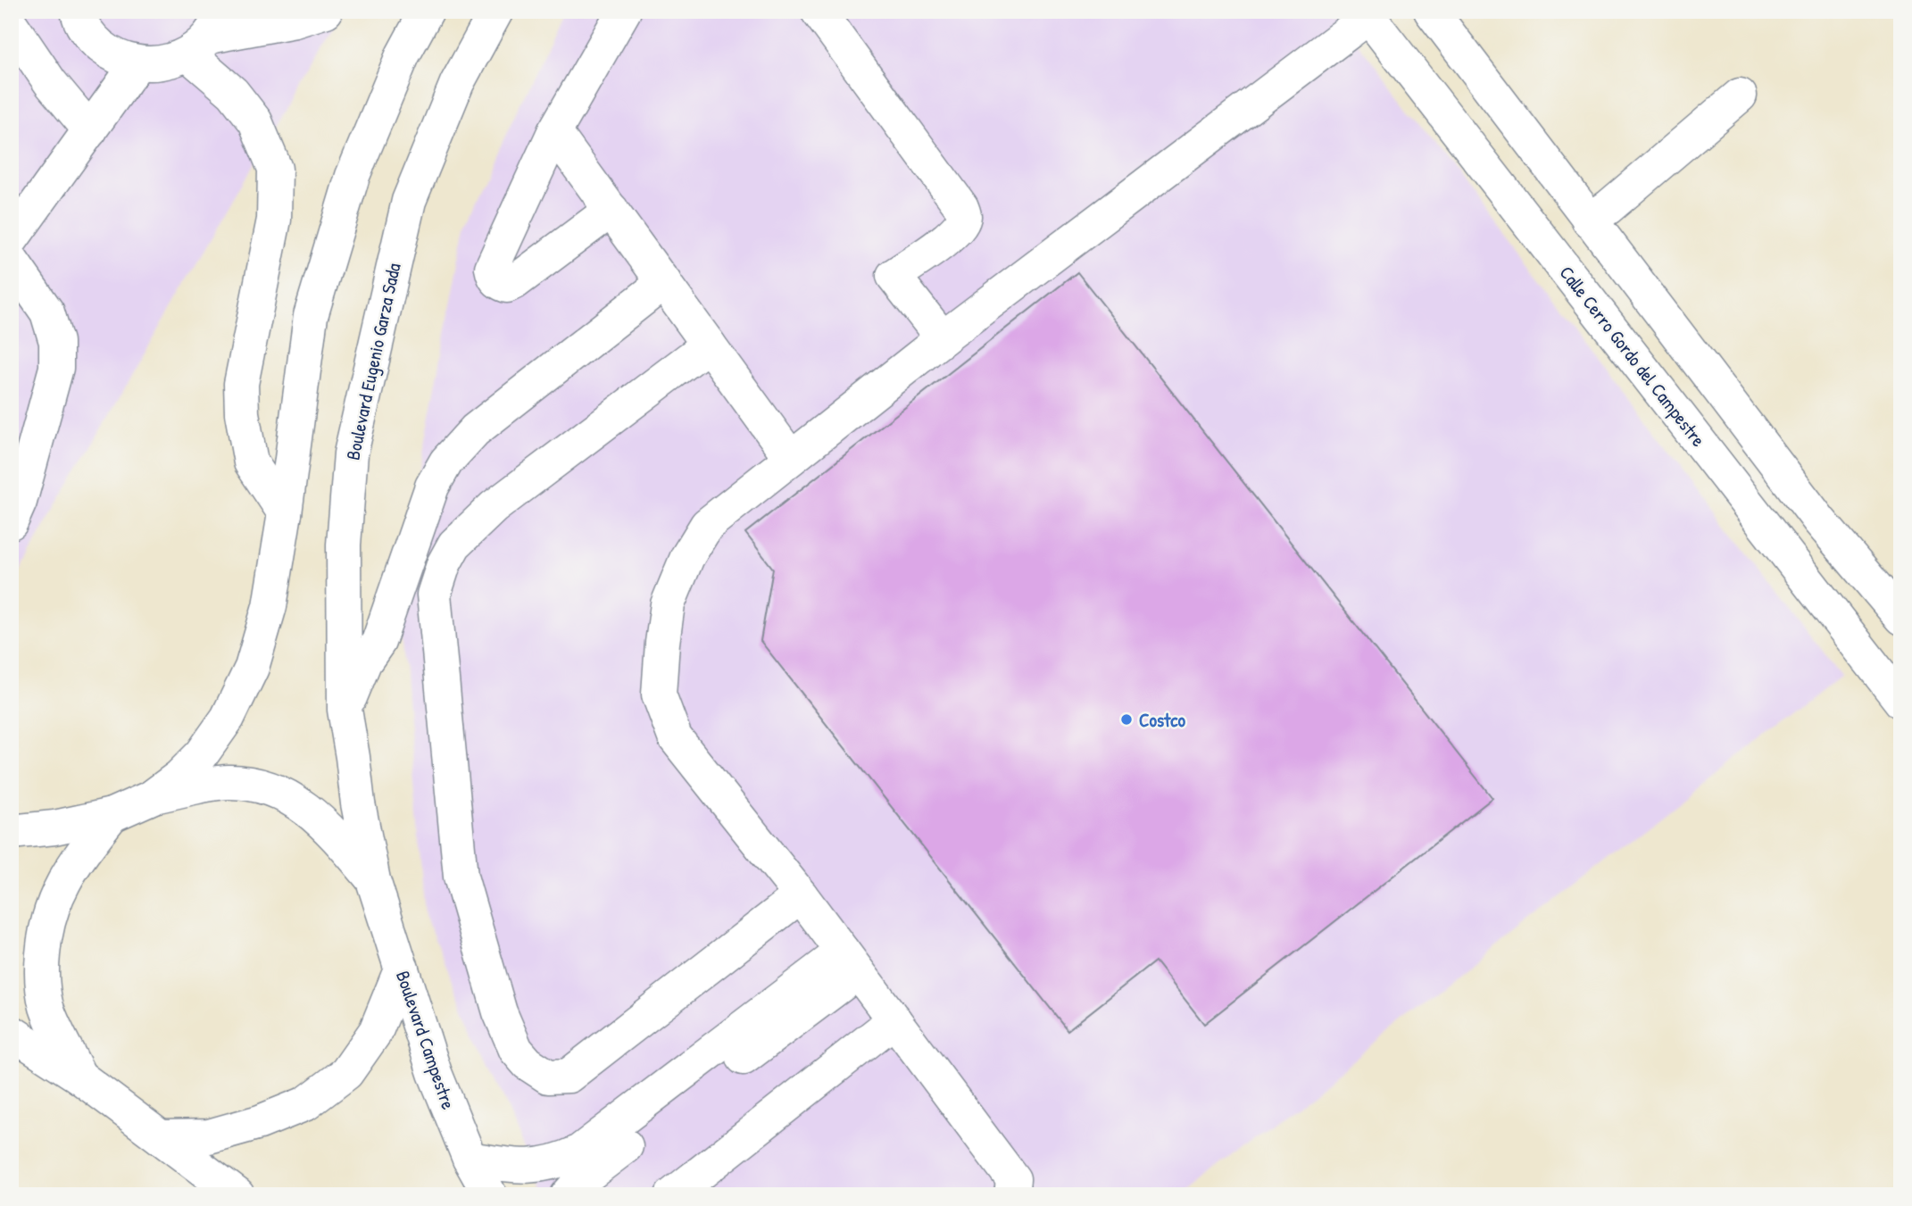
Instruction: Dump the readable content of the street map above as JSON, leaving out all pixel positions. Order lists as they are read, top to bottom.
{
  "streets": {
    "street": ["Calle Cerro Gordo del Campestre", "Boulevard Eugenio Garza Sada", "Boulevard Campestre"]
  },
  "crossings": [
    ["Boulevard Eugenio Garza Sada", "Boulevard Campestre"]
  ],
  "places": ["Costco"]
}
